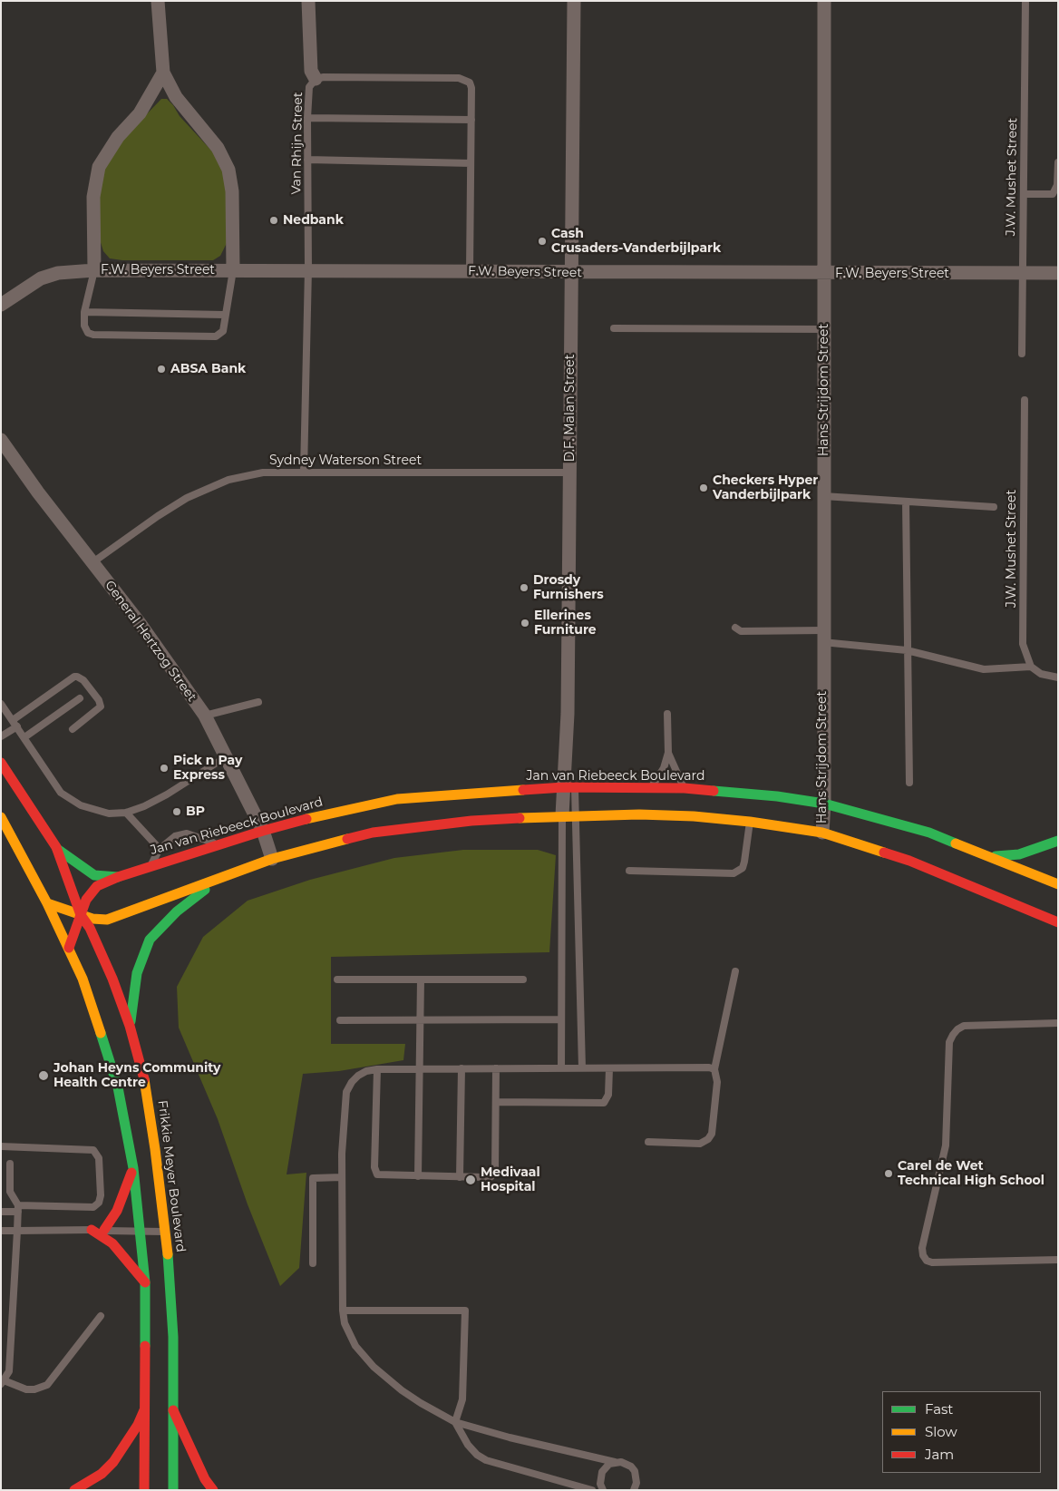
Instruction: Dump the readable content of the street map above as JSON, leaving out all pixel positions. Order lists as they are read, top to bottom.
{
  "streets": {
    "street": [
      "F.W. Beyers Street",
      "Hans Strijdom Street",
      "D.F. Malan Street",
      "General Hertzog Street",
      "Jan van Riebeeck Boulevard",
      "Frikkie Meyer Boulevard"
    ],
    "lane": ["Van Rhijn Street", "J.W. Mushet Street", "Sydney Waterson Street"]
  },
  "crossings": [
    ["Van Rhijn Street", "F.W. Beyers Street"],
    ["Van Rhijn Street", "Sydney Waterson Street"],
    ["J.W. Mushet Street", "F.W. Beyers Street"],
    ["F.W. Beyers Street", "Hans Strijdom Street"],
    ["F.W. Beyers Street", "D.F. Malan Street"],
    ["Hans Strijdom Street", "Jan van Riebeeck Boulevard"],
    ["D.F. Malan Street", "Sydney Waterson Street"],
    ["D.F. Malan Street", "Jan van Riebeeck Boulevard"],
    ["Sydney Waterson Street", "General Hertzog Street"],
    ["General Hertzog Street", "Jan van Riebeeck Boulevard"],
    ["Jan van Riebeeck Boulevard", "Frikkie Meyer Boulevard"]
  ],
  "places": [
    "Nedbank",
    "Cash Crusaders-Vanderbijlpark",
    "ABSA Bank",
    "Checkers Hyper Vanderbijlpark",
    "Drosdy Furnishers",
    "Ellerines Furniture",
    "Pick n Pay Express",
    "BP",
    "Johan Heyns Community Health Centre",
    "Carel de Wet Technical High School",
    "Medivaal Hospital"
  ],
  "legend": ["Fast", "Slow", "Jam"]
}
